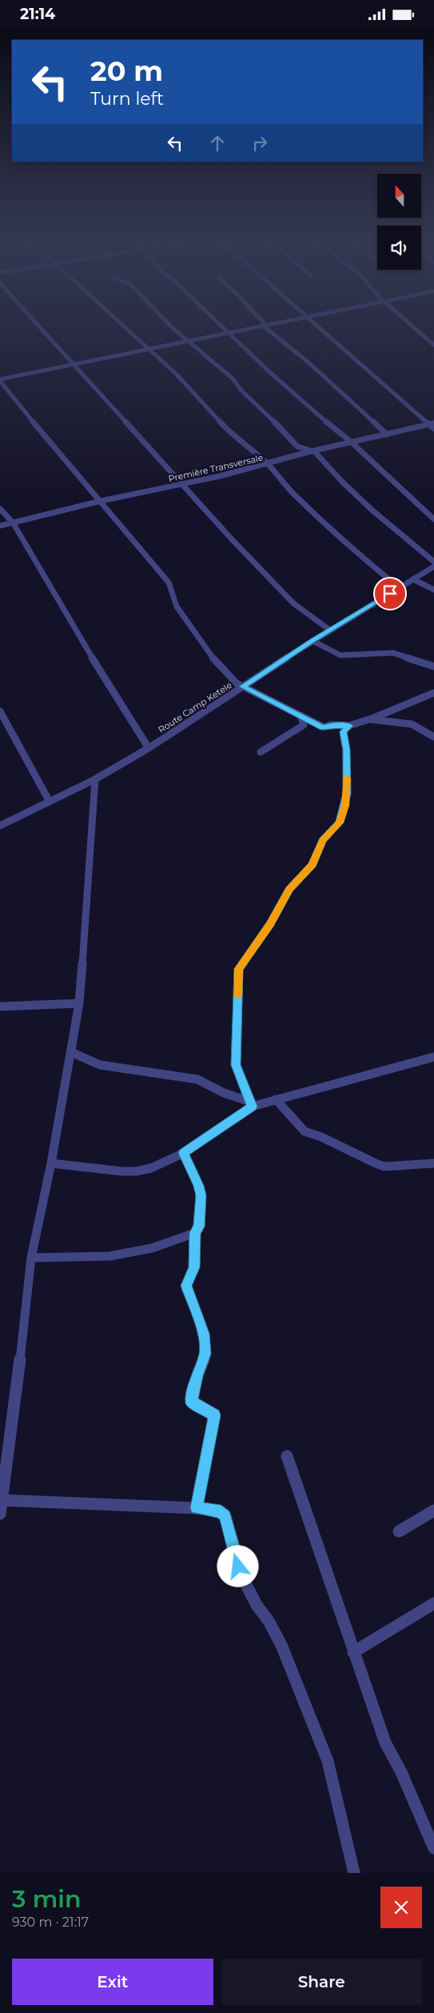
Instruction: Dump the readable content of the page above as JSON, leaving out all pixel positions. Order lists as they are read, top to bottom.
{
  "streets": {
    "street": ["Première Transversale", "Route Camp Ketele"]
  },
  "north": "top",
  "page": {
    "status": "21:14",
    "turn": ["20 m", "Turn left"],
    "heading": ["3 min", "930 m · 21:17"],
    "buttons": ["Exit", "Share"]
  }
}
